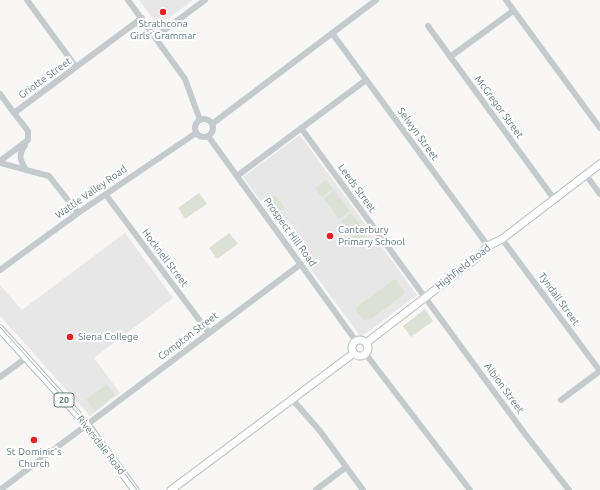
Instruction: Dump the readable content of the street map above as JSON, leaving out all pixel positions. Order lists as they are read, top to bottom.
{
  "streets": {
    "main road": ["Highfield Road", "20", "Riversdale Road"],
    "street": [
      "Griotte Street",
      "McGregor Street",
      "Selwyn Street",
      "Leeds Street",
      "Wattle Valley Road",
      "Prospect Hill Road",
      "Hocknell Street",
      "Tyndall Street",
      "Compton Street",
      "Albion Street"
    ]
  },
  "crossings": [
    ["McGregor Street", "Highfield Road"],
    ["Selwyn Street", "Highfield Road"],
    ["Leeds Street", "Highfield Road"],
    ["Leeds Street", "Albion Street"],
    ["Wattle Valley Road", "Prospect Hill Road"],
    ["Wattle Valley Road", "Hocknell Street"],
    ["Prospect Hill Road", "Highfield Road"],
    ["Prospect Hill Road", "Compton Street"],
    ["Hocknell Street", "Compton Street"],
    ["Highfield Road", "Tyndall Street"],
    ["Highfield Road", "Albion Street"],
    ["Compton Street", "Riversdale Road"]
  ],
  "places": [
    "Strathcona Girls' Grammar",
    "Canterbury Primary School",
    "Siena College",
    "St Dominic's Church"
  ]
}
